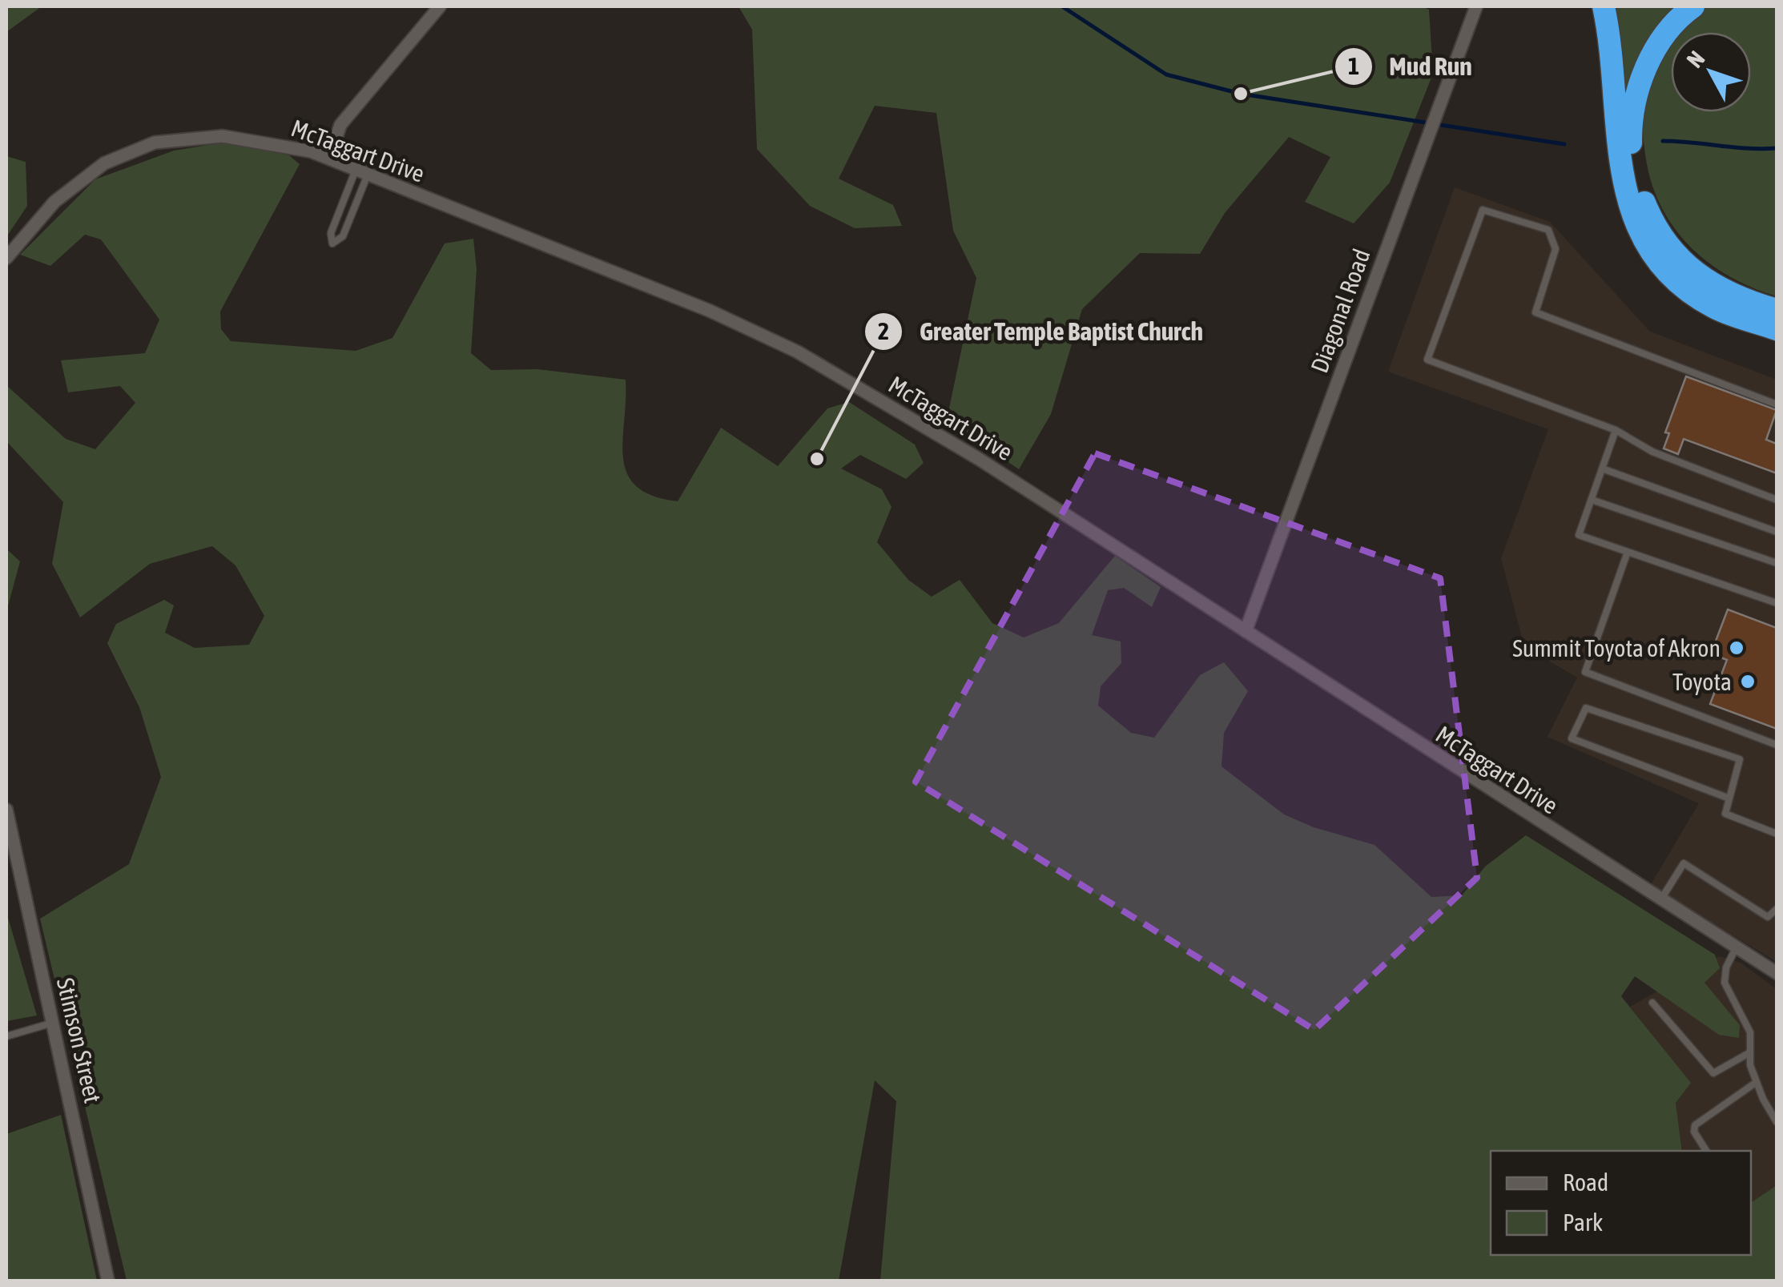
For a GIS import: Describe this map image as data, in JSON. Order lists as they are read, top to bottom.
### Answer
{
  "streets": {
    "street": ["McTaggart Drive", "Diagonal Road", "Stimson Street"]
  },
  "crossings": [
    ["McTaggart Drive", "Diagonal Road"]
  ],
  "places": [
    "Mud Run",
    "Greater Temple Baptist Church",
    "Summit Toyota of Akron",
    "Toyota"
  ],
  "legend": ["Road", "Park"],
  "north": "top left"
}
